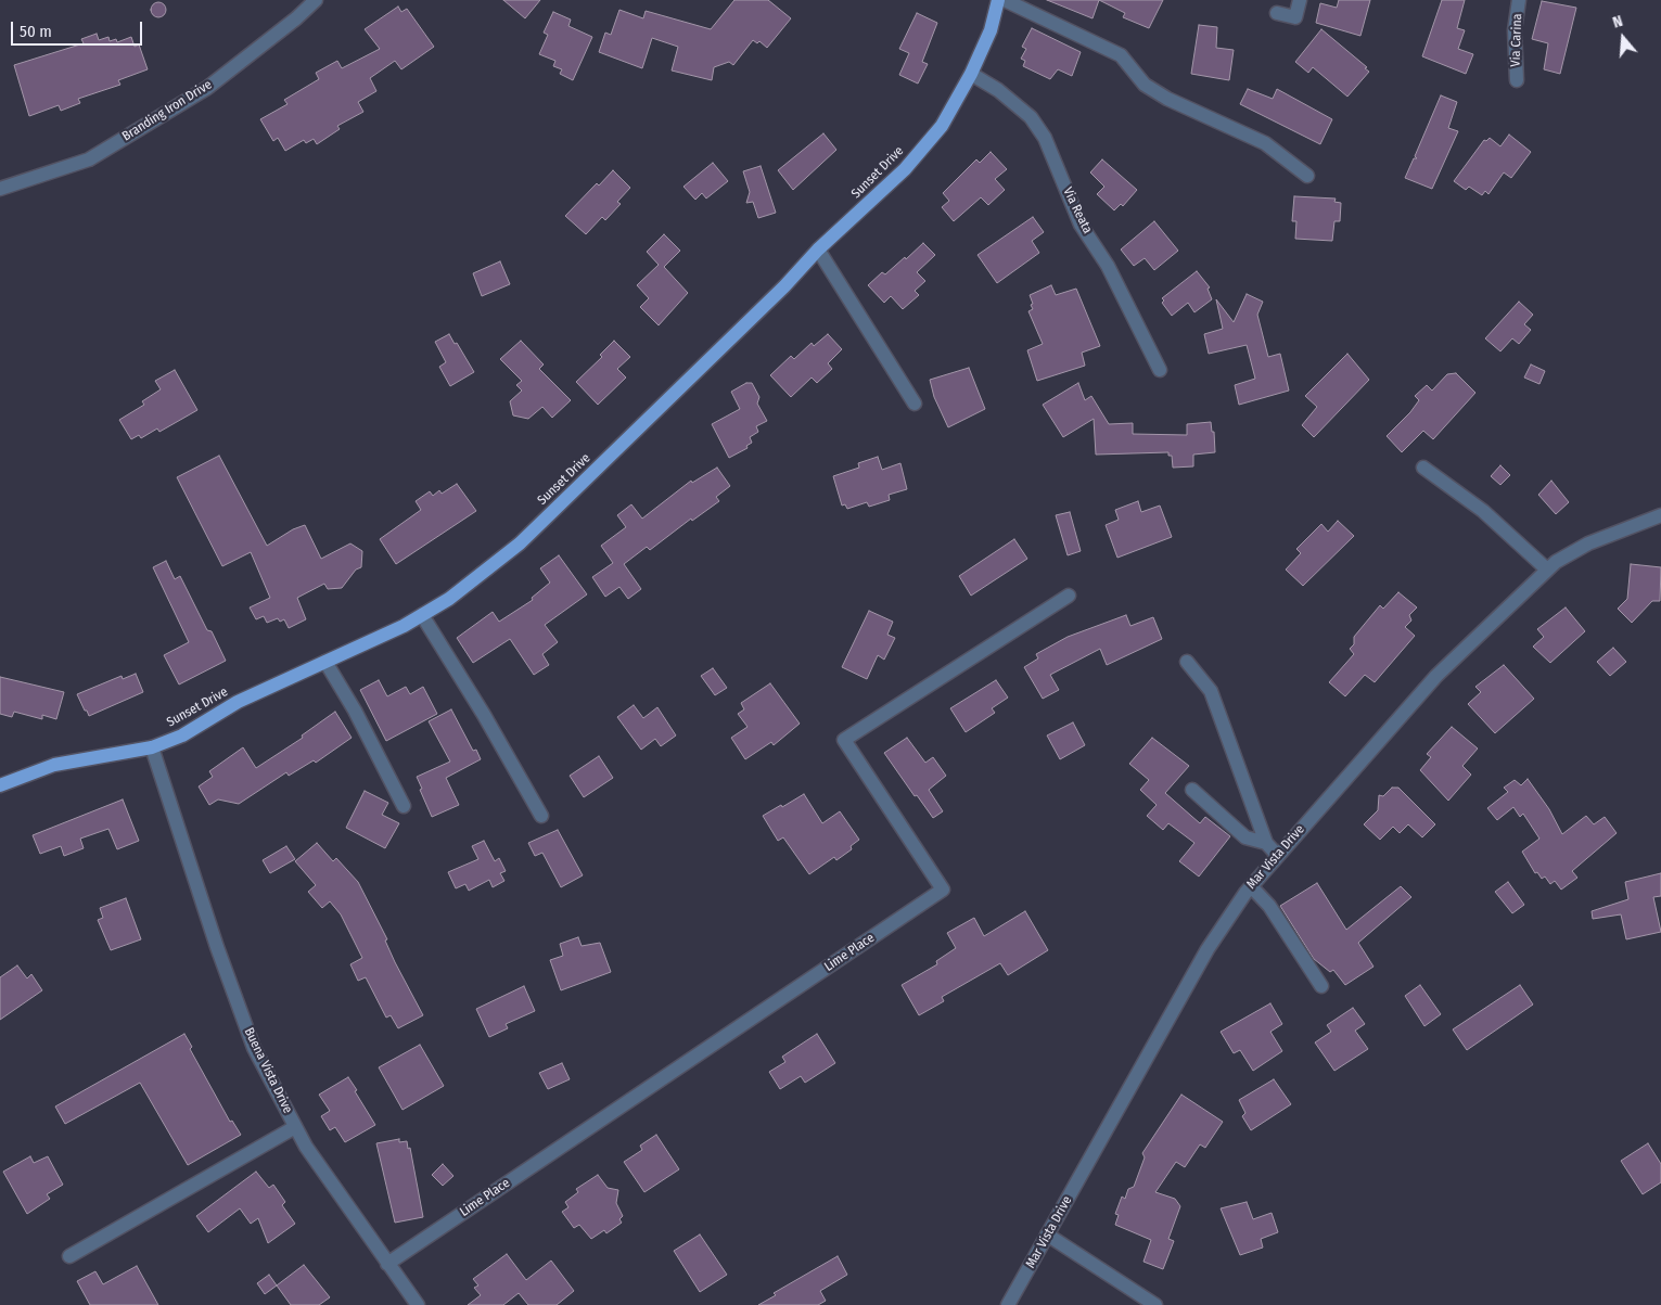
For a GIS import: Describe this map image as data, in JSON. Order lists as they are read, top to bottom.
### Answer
{
  "streets": {
    "main road": ["Sunset Drive"],
    "street": [
      "Via Carina",
      "Branding Iron Drive",
      "Via Reata",
      "Mar Vista Drive",
      "Lime Place",
      "Buena Vista Drive"
    ]
  },
  "crossings": [
    ["Sunset Drive", "Via Reata"],
    ["Sunset Drive", "Buena Vista Drive"],
    ["Lime Place", "Buena Vista Drive"]
  ],
  "scale_bar": "50 m",
  "north": "top"
}
